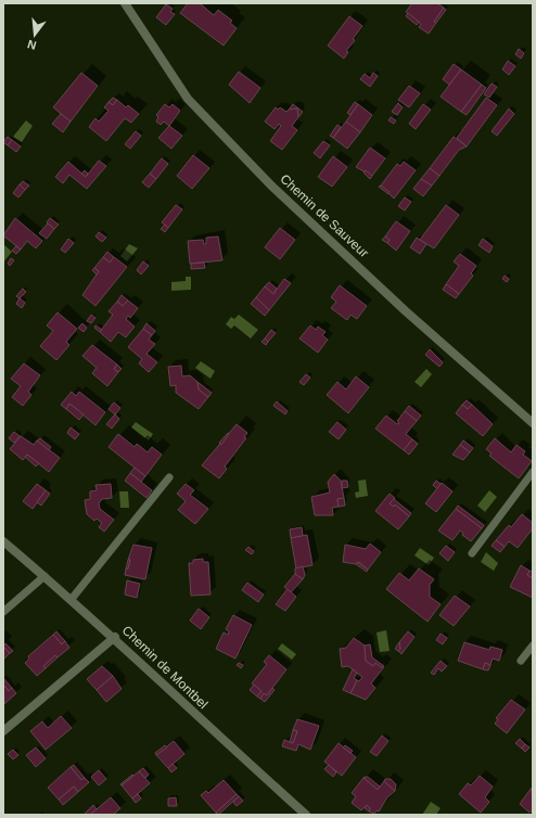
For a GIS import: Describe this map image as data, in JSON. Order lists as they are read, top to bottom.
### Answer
{
  "streets": {
    "street": ["Chemin de Sauveur", "Chemin de Montbel"]
  },
  "north": "bottom"
}
